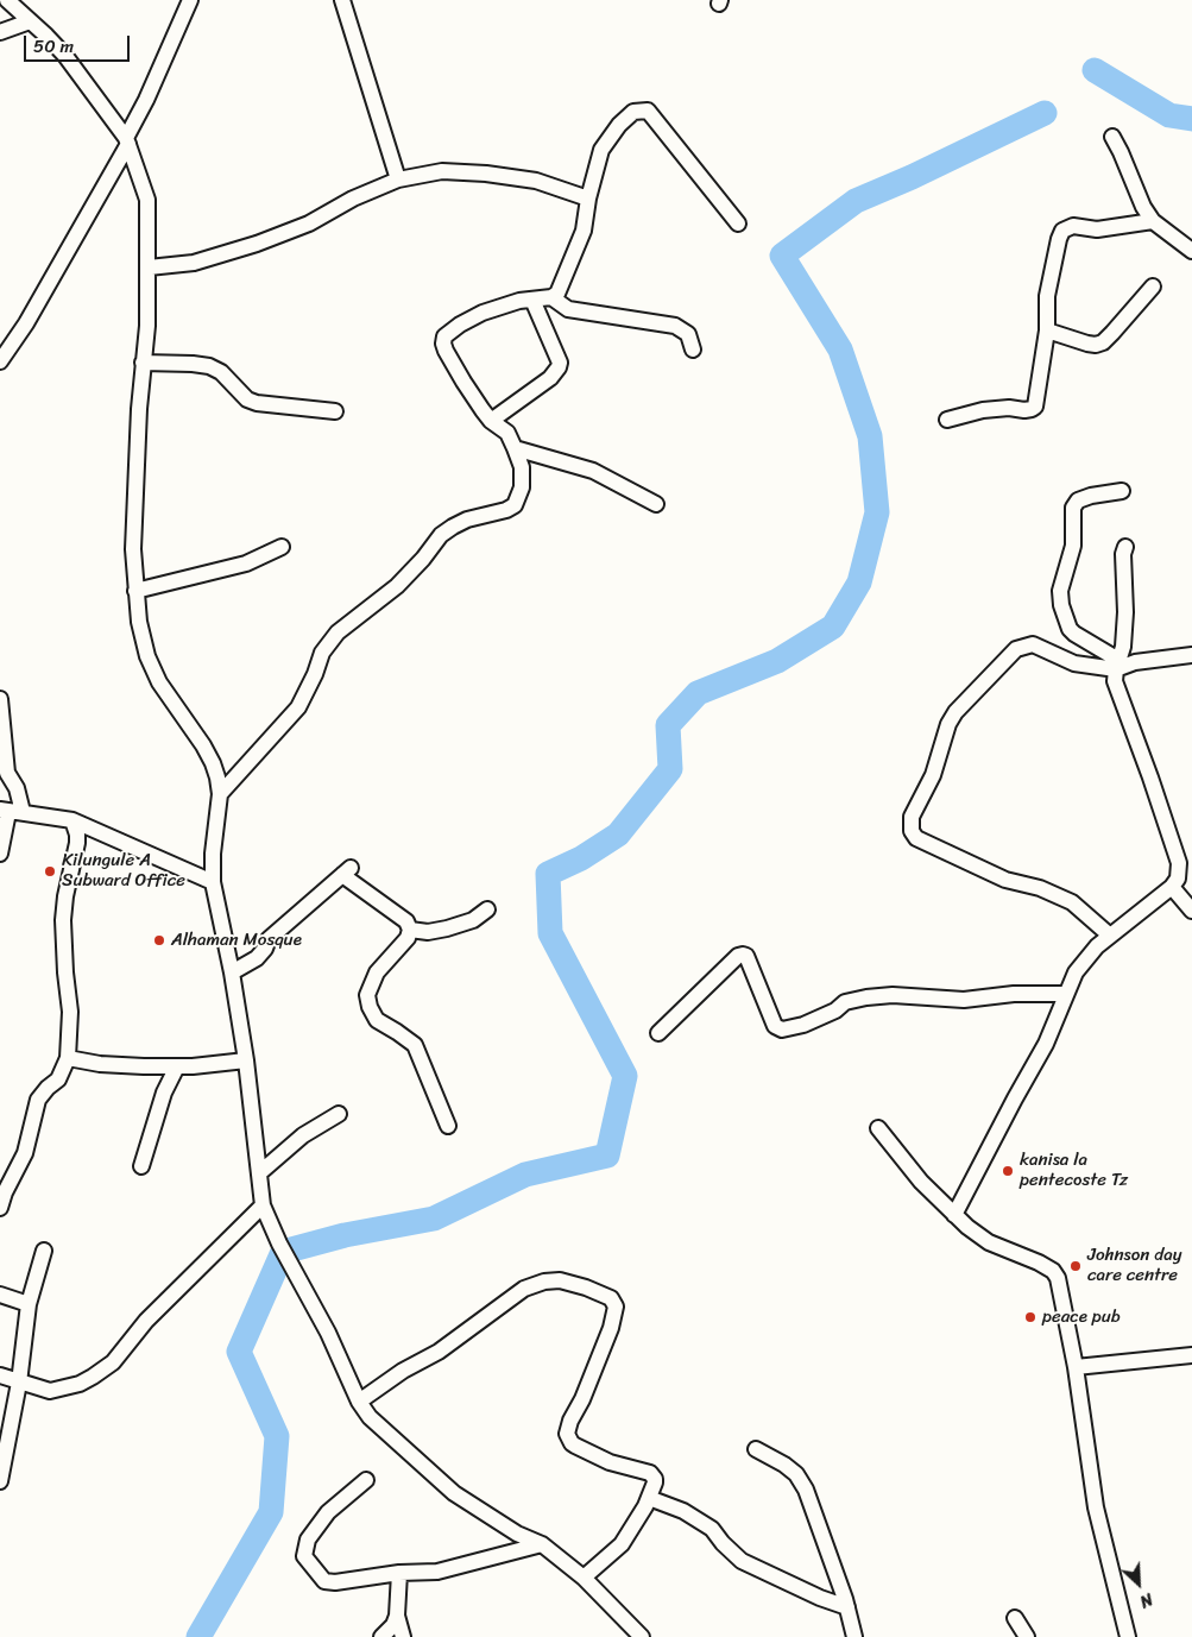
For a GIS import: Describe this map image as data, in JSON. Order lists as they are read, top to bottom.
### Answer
{
  "places": [
    "Kilungule A Subward Office",
    "Alhaman Mosque",
    "kanisa la pentecoste Tz",
    "Johnson day care centre",
    "peace pub"
  ],
  "scale_bar": "50 m",
  "north": "bottom right"
}
